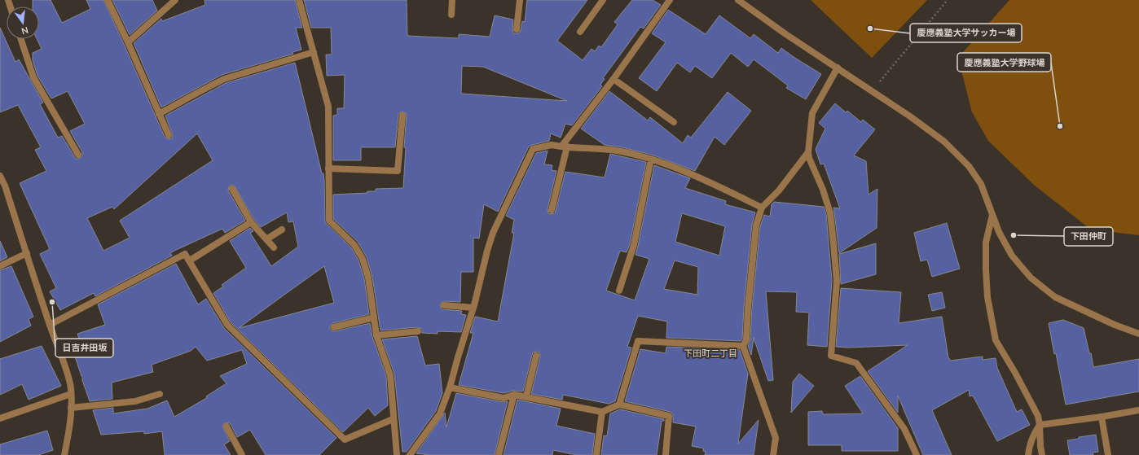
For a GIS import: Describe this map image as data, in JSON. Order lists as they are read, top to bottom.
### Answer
{
  "districts": ["下田町二丁目"],
  "places": [
    "慶應義塾大学サッカー場",
    "慶應義塾大学野球場",
    "下田仲町",
    "日吉井田坂"
  ],
  "north": "bottom"
}
